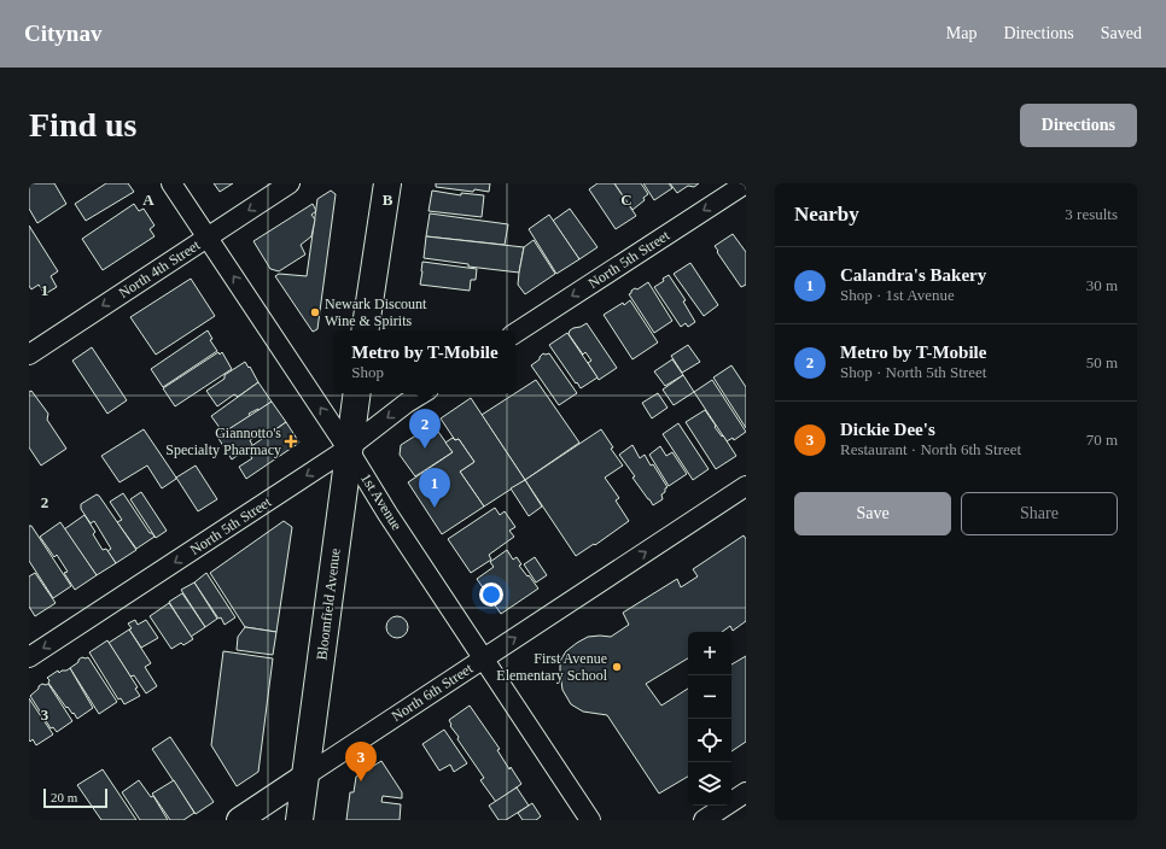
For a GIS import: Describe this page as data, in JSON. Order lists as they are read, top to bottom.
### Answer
{
  "streets": {
    "main road": ["Bloomfield Avenue"],
    "street": [
      "North 5th Street",
      "North 4th Street",
      "1st Avenue",
      "North 6th Street"
    ]
  },
  "crossings": [
    ["North 5th Street", "1st Avenue"],
    ["North 5th Street", "Bloomfield Avenue"],
    ["North 4th Street", "1st Avenue"],
    ["1st Avenue", "Bloomfield Avenue"],
    ["1st Avenue", "North 6th Street"],
    ["Bloomfield Avenue", "North 6th Street"]
  ],
  "one_way": ["North 5th Street", "North 4th Street", "North 6th Street"],
  "places": {
    "other": ["Newark Discount Wine & Spirits", "First Avenue Elementary School"],
    "health": ["Giannotto's Specialty Pharmacy"]
  },
  "scale_bar": "20 m",
  "page": {
    "header": "Citynav",
    "nav": ["Map", "Directions", "Saved"],
    "buttons": [
      "Directions",
      ["Save", "Share"]
    ],
    "title": "Find us",
    "heading": ["Nearby", "3 results"],
    "list": [
      {
        "mark": "1",
        "name": "Calandra's Bakery",
        "note": "Shop · 1st Avenue",
        "value": "30 m"
      },
      {
        "mark": "2",
        "name": "Metro by T-Mobile",
        "note": "Shop · North 5th Street",
        "value": "50 m"
      },
      {
        "mark": "3",
        "name": "Dickie Dee's",
        "note": "Restaurant · North 6th Street",
        "value": "70 m"
      }
    ],
    "popup": ["Metro by T-Mobile", "Shop"],
    "pins": ["2", "1", "3"],
    "map_buttons": ["+", "−"],
    "scale": "20 m"
  },
  "grid": {
    "columns": ["A", "B", "C"],
    "rows": ["1", "2", "3"]
  }
}
